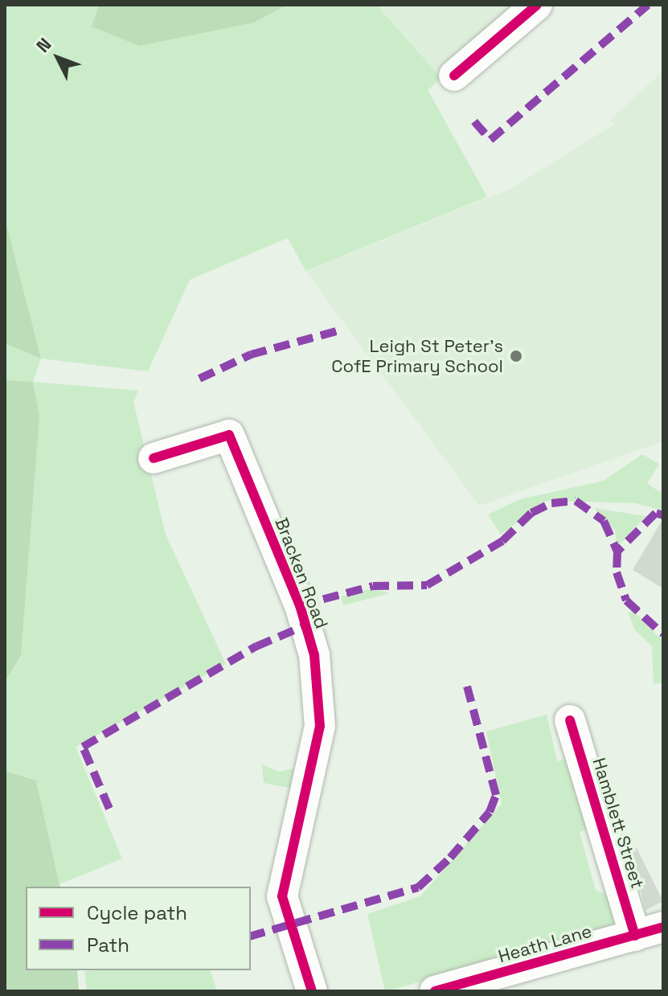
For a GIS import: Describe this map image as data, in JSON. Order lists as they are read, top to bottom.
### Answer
{
  "streets": {
    "street": ["Bracken Road", "Hamblett Street", "Heath Lane"]
  },
  "crossings": [
    ["Hamblett Street", "Heath Lane"]
  ],
  "places": ["Leigh St Peter's CofE Primary School"],
  "legend": ["Cycle path", "Path"],
  "north": "top left"
}
